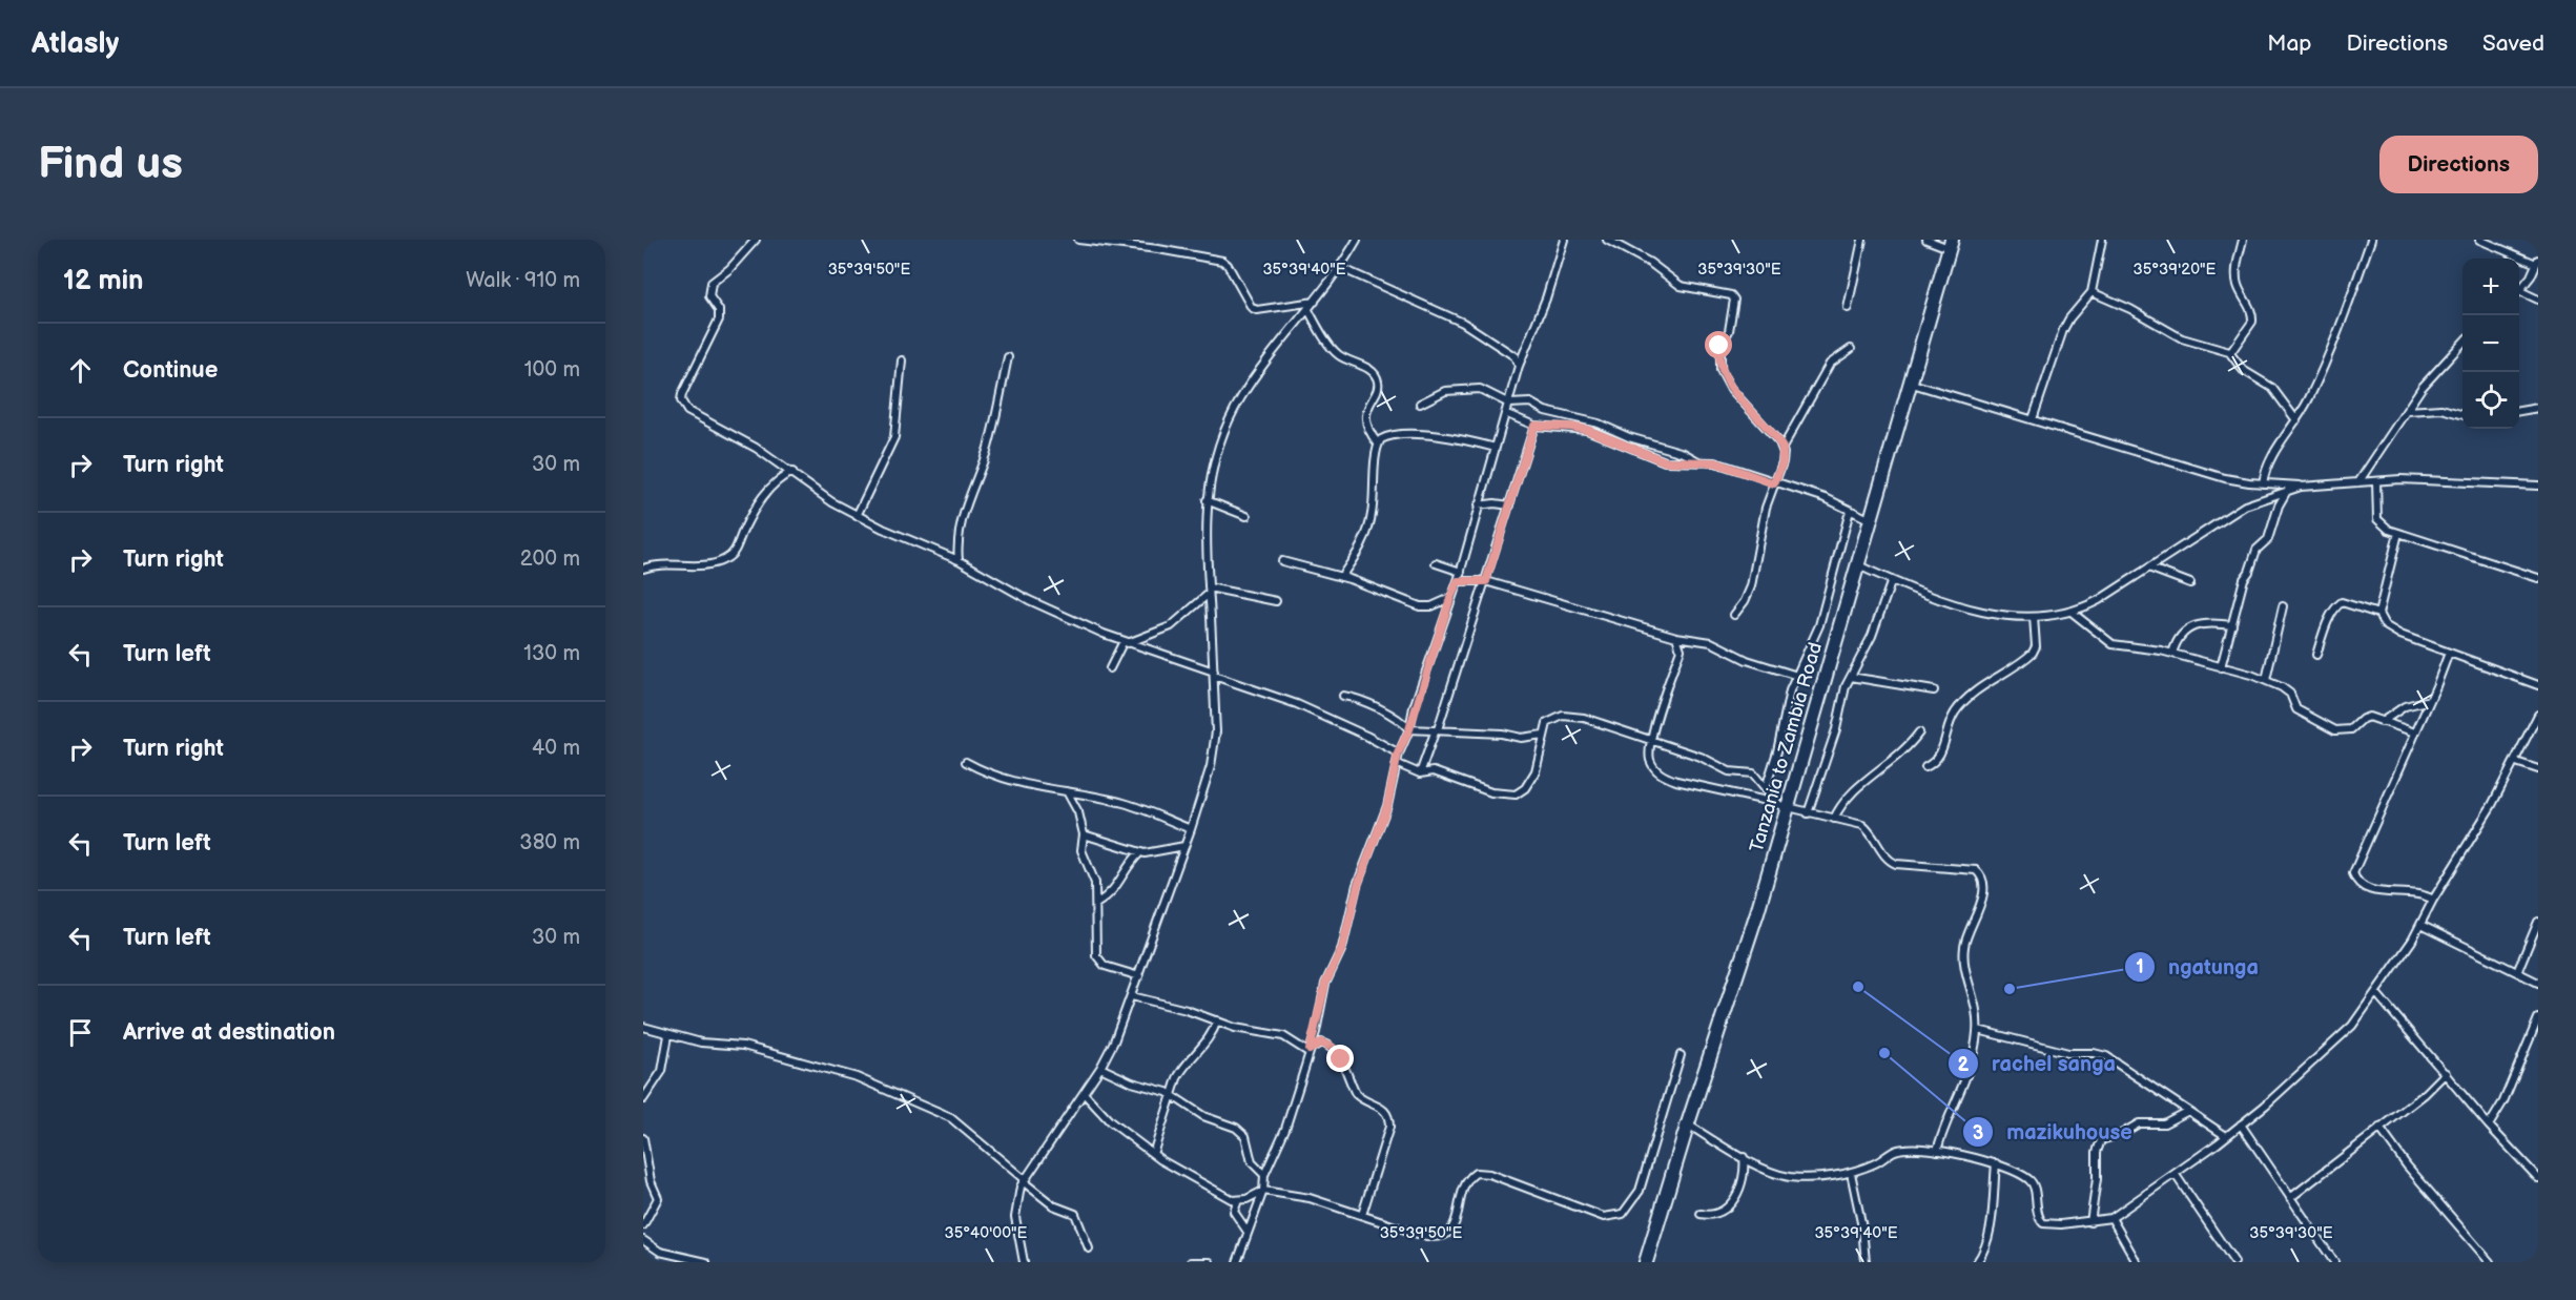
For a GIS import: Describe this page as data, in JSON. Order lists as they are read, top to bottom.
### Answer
{
  "streets": {
    "highway": ["Tanzania to Zambia Road"]
  },
  "places": ["rachel sanga", "ngatunga", "mazikuhouse"],
  "page": {
    "header": "Atlasly",
    "nav": ["Map", "Directions", "Saved"],
    "buttons": "Directions",
    "title": "Find us",
    "heading": ["12 min", "Walk · 910 m"],
    "map_buttons": ["+", "−"],
    "list": [
      ["Continue", "100 m"],
      ["Turn right", "30 m"],
      ["Turn right", "200 m"],
      ["Turn left", "130 m"],
      ["Turn right", "40 m"],
      ["Turn left", "380 m"],
      ["Turn left", "30 m"],
      "Arrive at destination"
    ]
  },
  "coordinates": [
    "35°39'50\"E",
    "35°39'40\"E",
    "35°39'30\"E",
    "35°39'20\"E",
    "35°40'00\"E"
  ]
}
